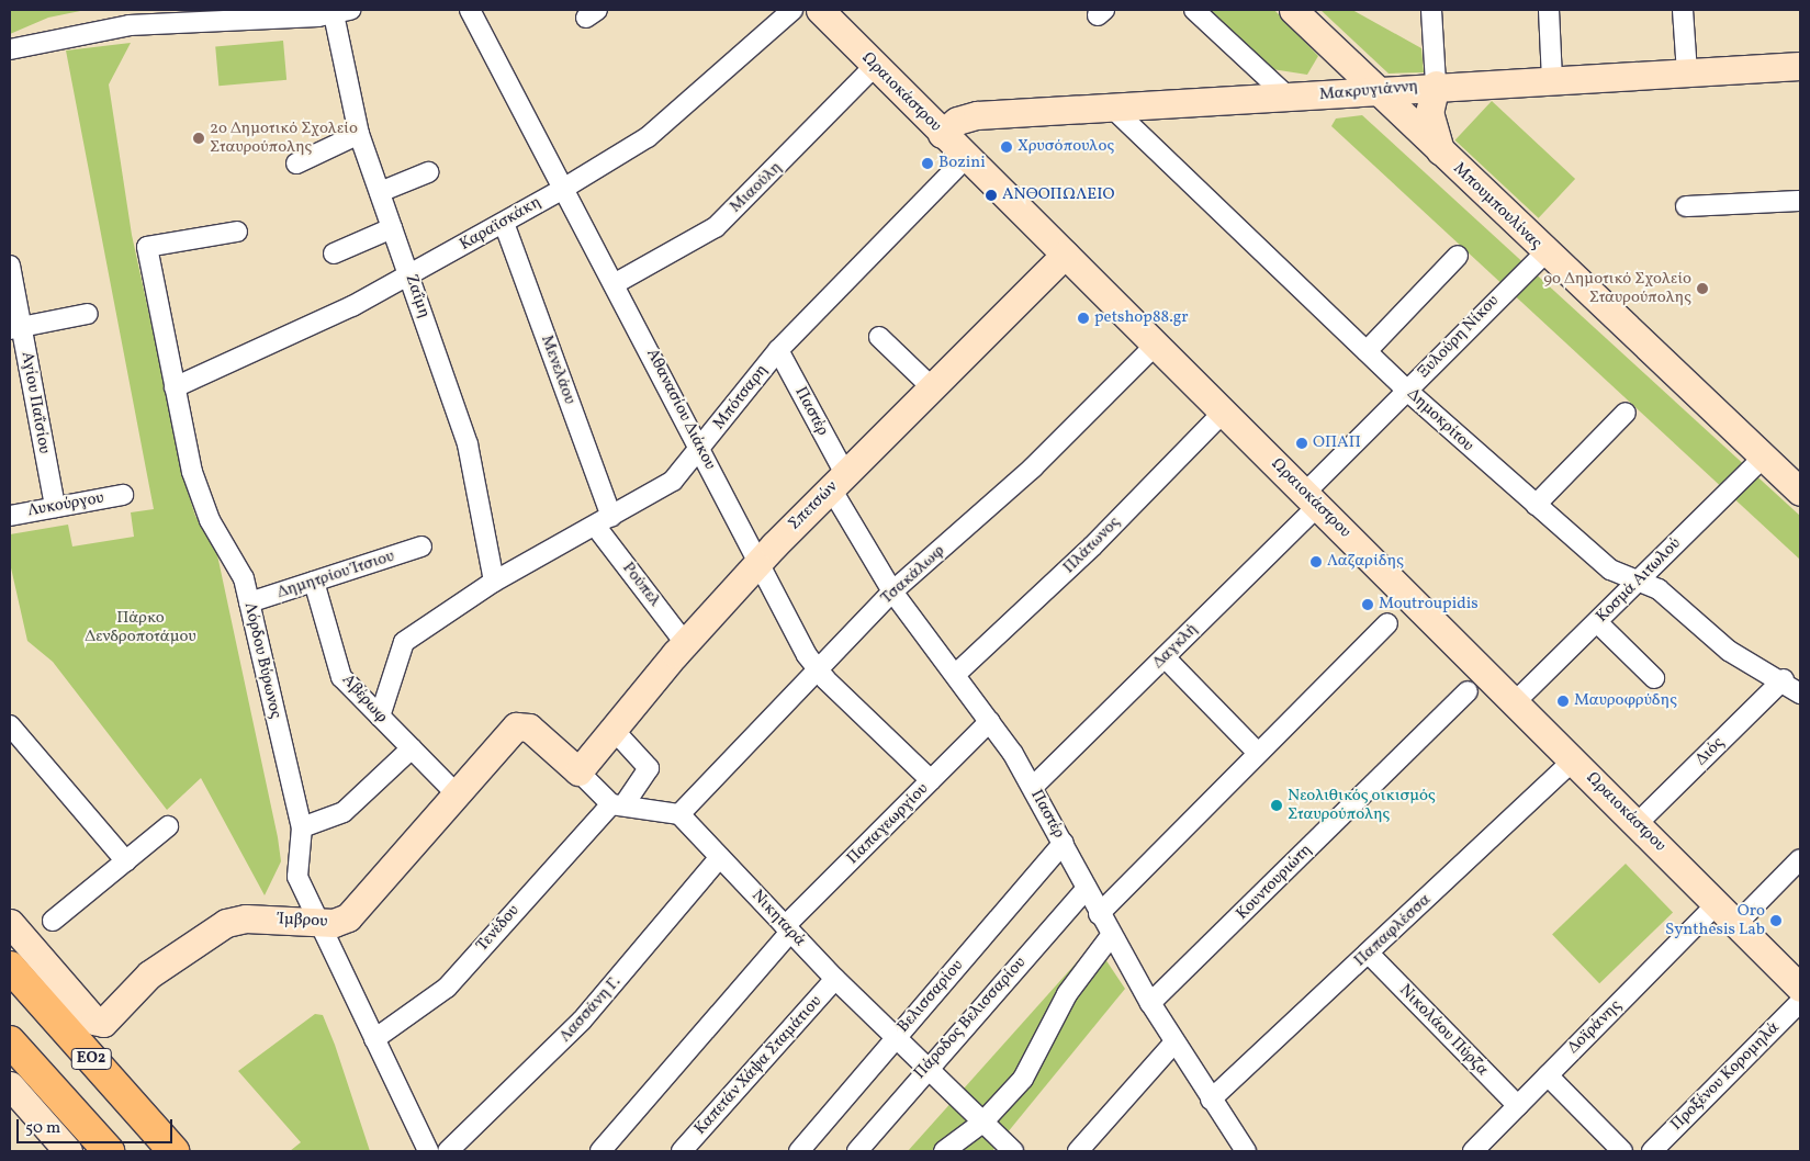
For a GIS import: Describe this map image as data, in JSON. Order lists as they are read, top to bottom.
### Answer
{
  "streets": {
    "highway": ["ΕΟ2"],
    "street": [
      "Μακρυγιάννη",
      "Ωραιοκάστρου",
      "Μιαούλη",
      "Μπουμπουλίνας",
      "Καραϊσκάκη",
      "Ζαΐμη",
      "Ξυλούρη Νίκου",
      "Μενελάου",
      "Μπότσαρη",
      "Αγίου Παΐσίου",
      "Αθανασίου Διάκου",
      "Παστέρ",
      "Δημοκρίτου",
      "Λυκούργου",
      "Σπετσών",
      "Πλάτωνος",
      "Δημητρίου Ίτσιου",
      "Τσακάλωφ",
      "Κοσμά Αιτωλού",
      "Ρούπελ",
      "Δαγκλή",
      "Λόρδου Βύρωνος",
      "Αβέρωφ",
      "Διός",
      "Παπαγεωργίου",
      "Κουντουριώτη",
      "Νικηταρά",
      "Ίμβρου",
      "Τενέδου",
      "Παπαφλέσσα",
      "Βελισσαρίου",
      "Λασσάνη Γ.",
      "Πάροδος Βελισσαρίου",
      "Δοϊράνης",
      "Νικολάου Πύρζα",
      "Καπετάν Χάψα Σταμάτιου",
      "Προξένου Κορομηλά"
    ]
  },
  "crossings": [
    ["Μακρυγιάννη", "Ωραιοκάστρου"],
    ["Μακρυγιάννη", "Μπουμπουλίνας"],
    ["Μακρυγιάννη", "Δημοκρίτου"],
    ["Ωραιοκάστρου", "Μιαούλη"],
    ["Ωραιοκάστρου", "Ξυλούρη Νίκου"],
    ["Ωραιοκάστρου", "Μπότσαρη"],
    ["Ωραιοκάστρου", "Σπετσών"],
    ["Ωραιοκάστρου", "Πλάτωνος"],
    ["Ωραιοκάστρου", "Τσακάλωφ"],
    ["Ωραιοκάστρου", "Κοσμά Αιτωλού"],
    ["Ωραιοκάστρου", "Δαγκλή"],
    ["Ωραιοκάστρου", "Διός"],
    ["Ωραιοκάστρου", "Παπαφλέσσα"],
    ["Ωραιοκάστρου", "Δοϊράνης"],
    ["Μιαούλη", "Αθανασίου Διάκου"],
    ["Μπουμπουλίνας", "Ξυλούρη Νίκου"],
    ["Μπουμπουλίνας", "Κοσμά Αιτωλού"],
    ["Καραϊσκάκη", "Ζαΐμη"],
    ["Καραϊσκάκη", "Μενελάου"],
    ["Καραϊσκάκη", "Αθανασίου Διάκου"],
    ["Καραϊσκάκη", "Λόρδου Βύρωνος"],
    ["Ζαΐμη", "Μπότσαρη"],
    ["Ξυλούρη Νίκου", "Δημοκρίτου"],
    ["Ξυλούρη Νίκου", "Δαγκλή"],
    ["Μενελάου", "Μπότσαρη"],
    ["Μενελάου", "Ρούπελ"],
    ["Μπότσαρη", "Αθανασίου Διάκου"],
    ["Μπότσαρη", "Παστέρ"],
    ["Μπότσαρη", "Ρούπελ"],
    ["Μπότσαρη", "Αβέρωφ"],
    ["Αγίου Παΐσίου", "Λυκούργου"],
    ["Αθανασίου Διάκου", "Σπετσών"],
    ["Αθανασίου Διάκου", "Τσακάλωφ"],
    ["Αθανασίου Διάκου", "Παπαγεωργίου"],
    ["Παστέρ", "Σπετσών"],
    ["Παστέρ", "Πλάτωνος"],
    ["Παστέρ", "Τσακάλωφ"],
    ["Παστέρ", "Δαγκλή"],
    ["Παστέρ", "Παπαγεωργίου"],
    ["Παστέρ", "Κουντουριώτη"],
    ["Παστέρ", "Παπαφλέσσα"],
    ["Παστέρ", "Βελισσαρίου"],
    ["Παστέρ", "Πάροδος Βελισσαρίου"],
    ["Δημοκρίτου", "Κοσμά Αιτωλού"],
    ["Δημοκρίτου", "Διός"],
    ["Σπετσών", "Ρούπελ"],
    ["Σπετσών", "Ίμβρου"],
    ["Σπετσών", "Τενέδου"],
    ["Δημητρίου Ίτσιου", "Λόρδου Βύρωνος"],
    ["Δημητρίου Ίτσιου", "Αβέρωφ"],
    ["Τσακάλωφ", "Νικηταρά"],
    ["Λόρδου Βύρωνος", "Ίμβρου"],
    ["Λόρδου Βύρωνος", "Τενέδου"],
    ["Αβέρωφ", "Ίμβρου"],
    ["Παπαγεωργίου", "Νικηταρά"],
    ["Νικηταρά", "Βελισσαρίου"],
    ["Νικηταρά", "Λασσάνη Γ."],
    ["Νικηταρά", "Πάροδος Βελισσαρίου"],
    ["Νικηταρά", "Καπετάν Χάψα Σταμάτιου"],
    ["Παπαφλέσσα", "Νικολάου Πύρζα"],
    ["Δοϊράνης", "Νικολάου Πύρζα"]
  ],
  "parks": ["Πάρκο Δενδροποτάμου"],
  "places": [
    "2ο Δημοτικό Σχολείο Σταυρούπολης",
    "Χρυσόπουλος",
    "Bozini",
    "ΑΝΘΟΠΩΛΕΙΟ",
    "9ο Δημοτικό Σχολείο Σταυρούπολης",
    "petshop88.gr",
    "ΟΠΑΠ",
    "Λαζαρίδης",
    "Moutroupidis",
    "Μαυροφρύδης",
    "Νεολιθικός οικισμός Σταυρούπολης",
    "Oro Synthesis Lab"
  ],
  "scale_bar": "50 m"
}
